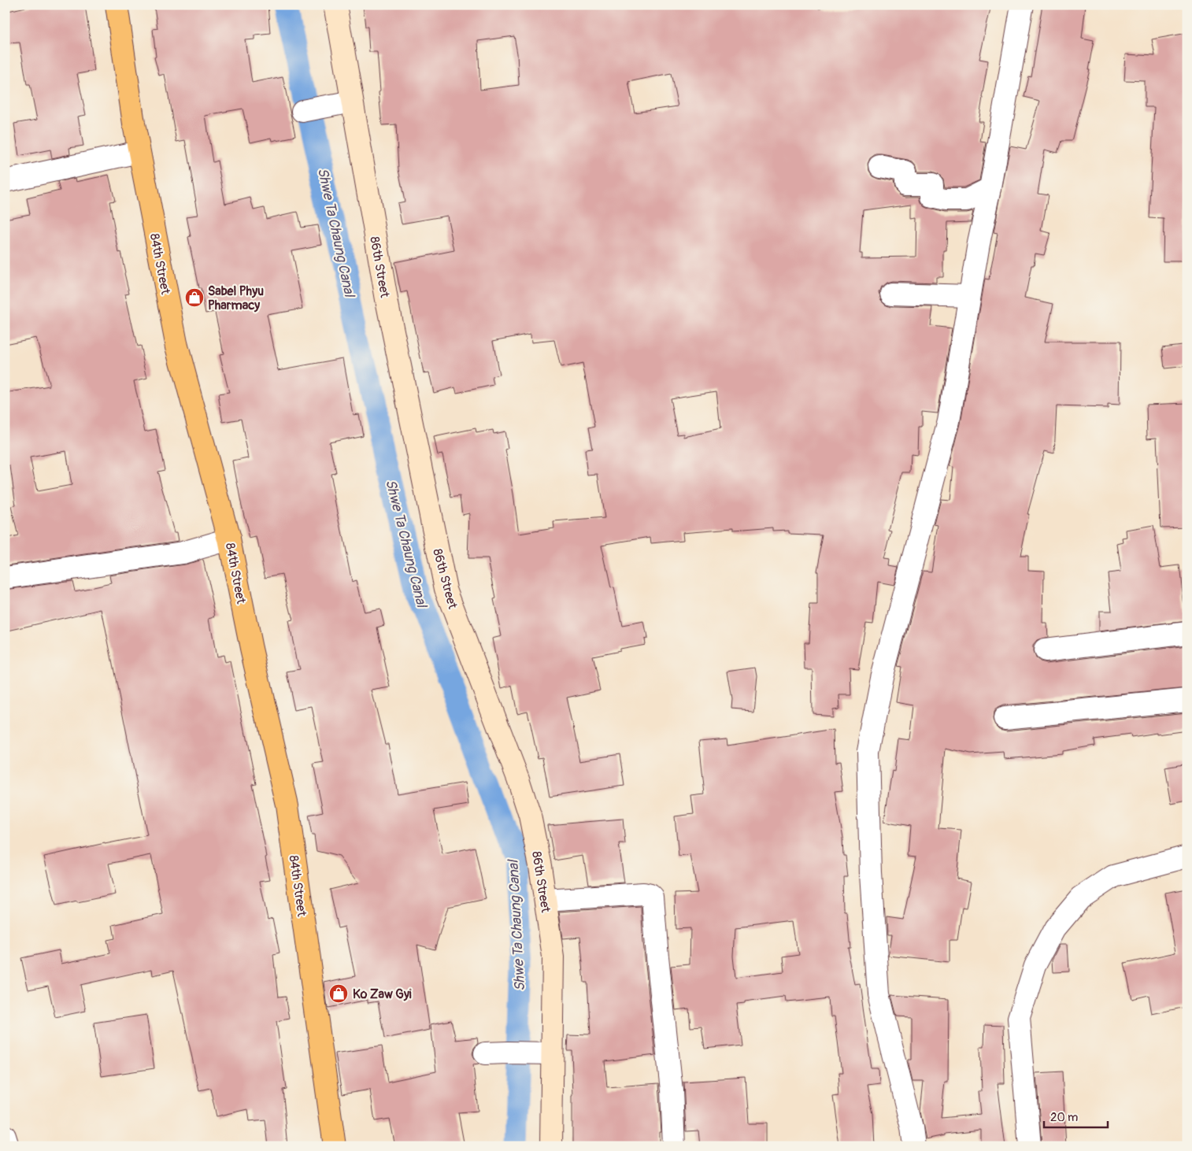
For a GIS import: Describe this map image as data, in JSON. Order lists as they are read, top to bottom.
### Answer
{
  "streets": {
    "main road": ["84th Street", "86th Street"]
  },
  "water": ["Shwe Ta Chaung Canal"],
  "places": {
    "shop": ["Sabel Phyu Pharmacy", "Ko Zaw Gyi"]
  },
  "scale_bar": "20 m"
}
